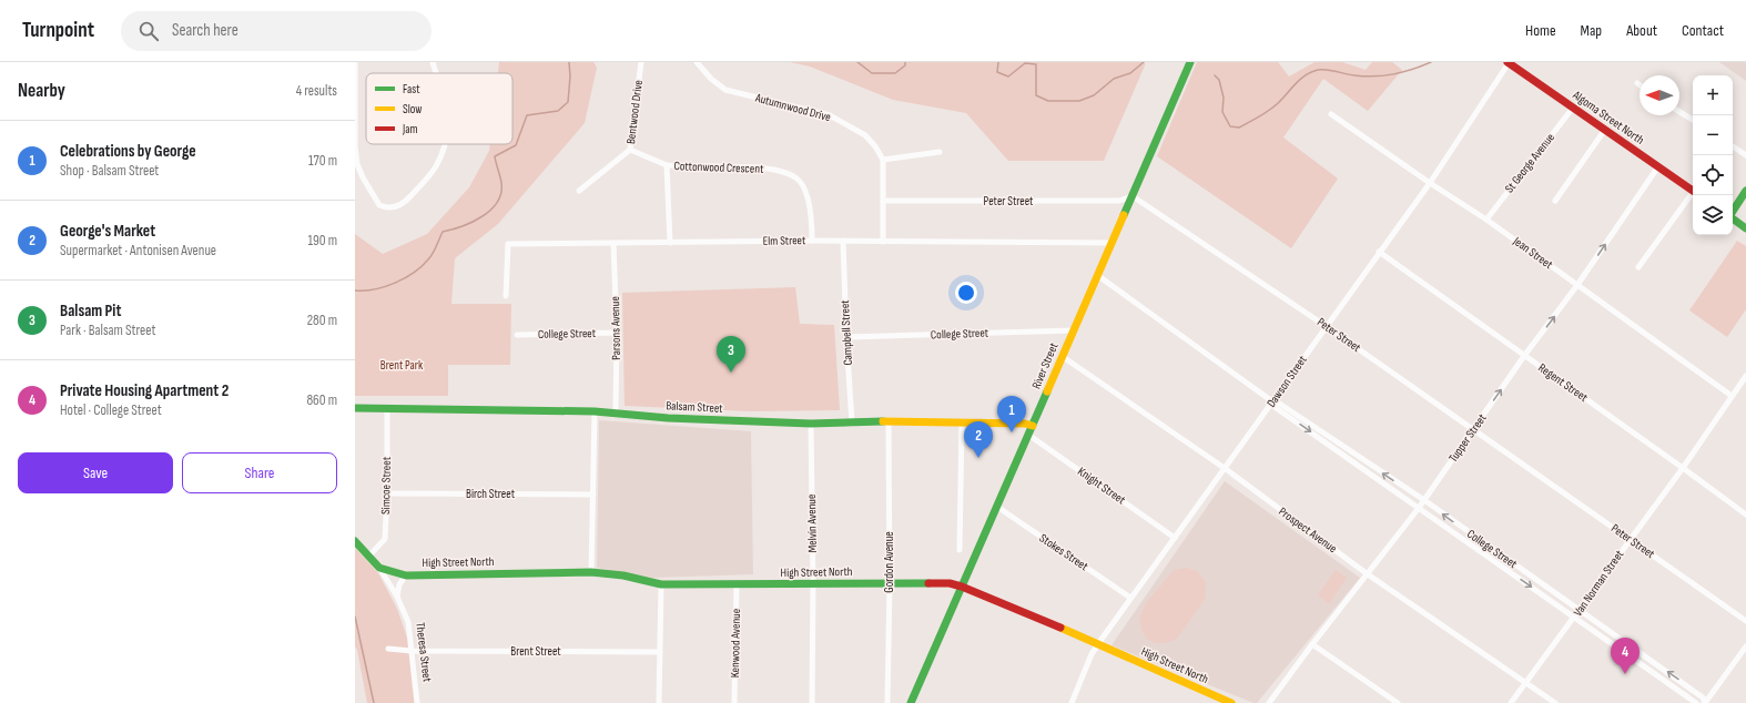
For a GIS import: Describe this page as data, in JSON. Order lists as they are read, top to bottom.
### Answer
{
  "streets": {
    "main road": [
      "Algoma Street North",
      "River Street",
      "Balsam Street",
      "High Street North",
      "Theresa Street"
    ],
    "street": [
      "Autumnwood Drive",
      "Bentwood Drive",
      "St George Avenue",
      "Cottonwood Crescent",
      "Peter Street",
      "Elm Street",
      "Jean Street",
      "Parsons Avenue",
      "Campbell Street",
      "College Street",
      "Dawson Street",
      "Regent Street",
      "Tupper Street",
      "Simcoe Street",
      "Knight Street",
      "Birch Street",
      "Melvin Avenue",
      "Prospect Avenue",
      "Stokes Street",
      "Gordon Avenue",
      "Van Norman Street",
      "Kenwood Avenue",
      "Brent Street"
    ]
  },
  "crossings": [
    ["Bentwood Drive", "Cottonwood Crescent"],
    ["Algoma Street North", "St George Avenue"],
    ["Algoma Street North", "Dawson Street"],
    ["Algoma Street North", "Tupper Street"],
    ["St George Avenue", "Jean Street"],
    ["Cottonwood Crescent", "Elm Street"],
    ["Peter Street", "River Street"],
    ["Peter Street", "Dawson Street"],
    ["Peter Street", "Tupper Street"],
    ["Peter Street", "Van Norman Street"],
    ["Elm Street", "Parsons Avenue"],
    ["Elm Street", "Campbell Street"],
    ["Elm Street", "River Street"],
    ["Jean Street", "Dawson Street"],
    ["Jean Street", "Tupper Street"],
    ["Jean Street", "Van Norman Street"],
    ["Parsons Avenue", "College Street"],
    ["Parsons Avenue", "Balsam Street"],
    ["Campbell Street", "College Street"],
    ["Campbell Street", "Balsam Street"],
    ["College Street", "River Street"],
    ["College Street", "Dawson Street"],
    ["College Street", "Tupper Street"],
    ["College Street", "Van Norman Street"],
    ["River Street", "Balsam Street"],
    ["River Street", "Knight Street"],
    ["River Street", "Prospect Avenue"],
    ["River Street", "Stokes Street"],
    ["River Street", "High Street North"],
    ["Dawson Street", "Regent Street"],
    ["Dawson Street", "Knight Street"],
    ["Dawson Street", "Prospect Avenue"],
    ["Dawson Street", "Stokes Street"],
    ["Dawson Street", "High Street North"],
    ["Regent Street", "Tupper Street"],
    ["Regent Street", "Van Norman Street"],
    ["Balsam Street", "Simcoe Street"],
    ["Balsam Street", "Melvin Avenue"],
    ["Balsam Street", "Gordon Avenue"],
    ["Tupper Street", "Prospect Avenue"],
    ["Simcoe Street", "Birch Street"],
    ["Simcoe Street", "Theresa Street"],
    ["Melvin Avenue", "High Street North"],
    ["Prospect Avenue", "Van Norman Street"],
    ["High Street North", "Gordon Avenue"],
    ["High Street North", "Kenwood Avenue"],
    ["High Street North", "Theresa Street"],
    ["Brent Street", "Theresa Street"]
  ],
  "one_way": ["Tupper Street"],
  "parks": ["Brent Park"],
  "legend": ["Fast", "Slow", "Jam"],
  "north": "left",
  "page": {
    "header": "Turnpoint",
    "search": "Search here",
    "nav": [
      "Home",
      "Map",
      "About",
      "Contact"
    ],
    "heading": ["Nearby", "4 results"],
    "map_buttons": ["+", "−"],
    "list": [
      {
        "mark": "1",
        "name": "Celebrations by George",
        "note": "Shop · Balsam Street",
        "value": "170 m"
      },
      {
        "mark": "2",
        "name": "George's Market",
        "note": "Supermarket · Antonisen Avenue",
        "value": "190 m"
      },
      {
        "mark": "3",
        "name": "Balsam Pit",
        "note": "Park · Balsam Street",
        "value": "280 m"
      },
      {
        "mark": "4",
        "name": "Private Housing Apartment 2",
        "note": "Hotel · College Street",
        "value": "860 m"
      }
    ],
    "pins": [
      "3",
      "1",
      "2",
      "4"
    ],
    "buttons": ["Save", "Share"]
  }
}
